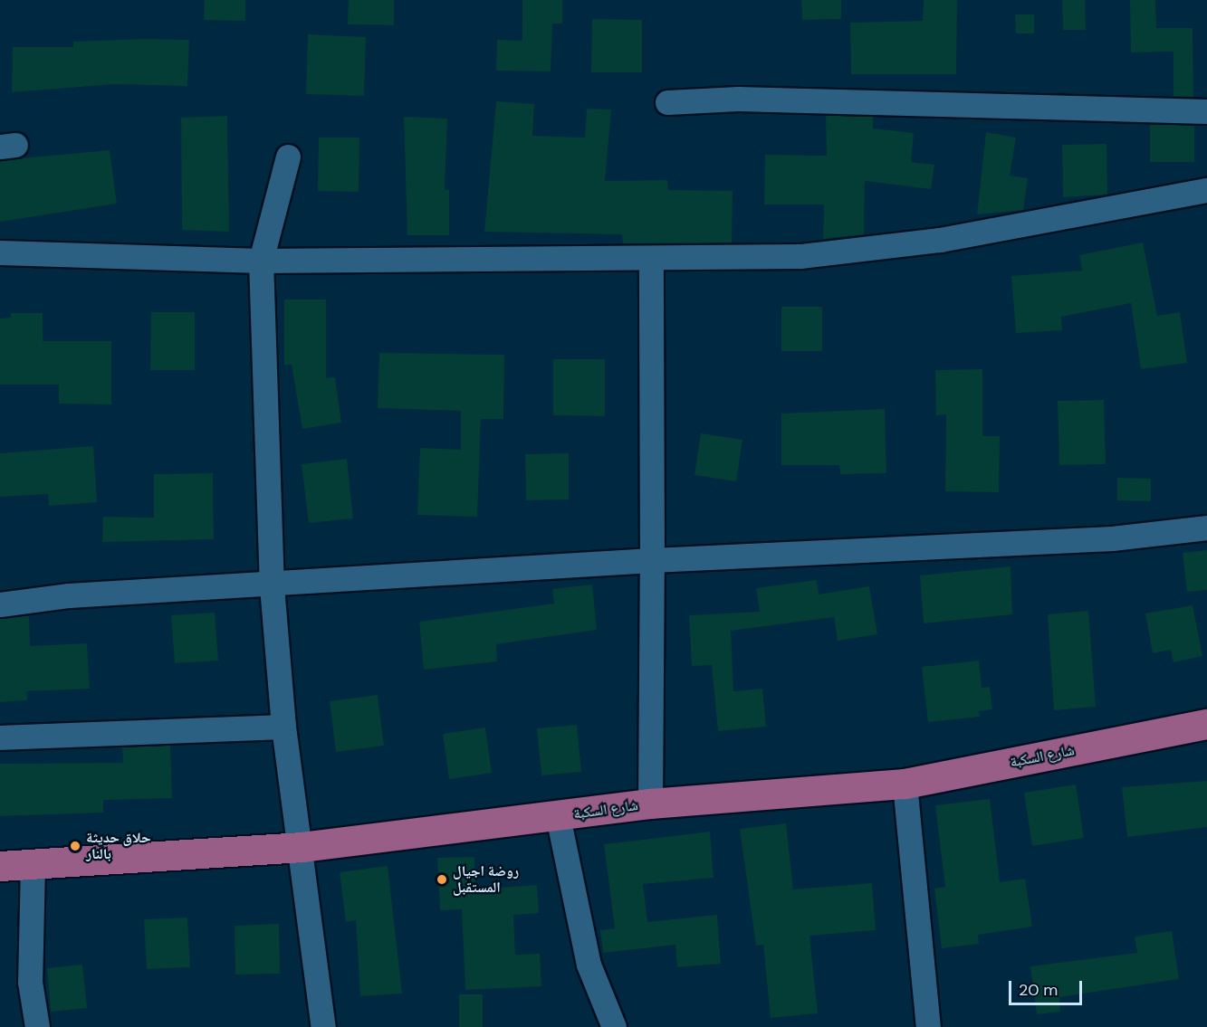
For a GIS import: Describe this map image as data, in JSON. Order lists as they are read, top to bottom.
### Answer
{
  "streets": {
    "main road": ["شارع السكبة"]
  },
  "places": ["حلاق حديثة بالنار", "روضة اجيال المستقبل"],
  "scale_bar": "20 m"
}
